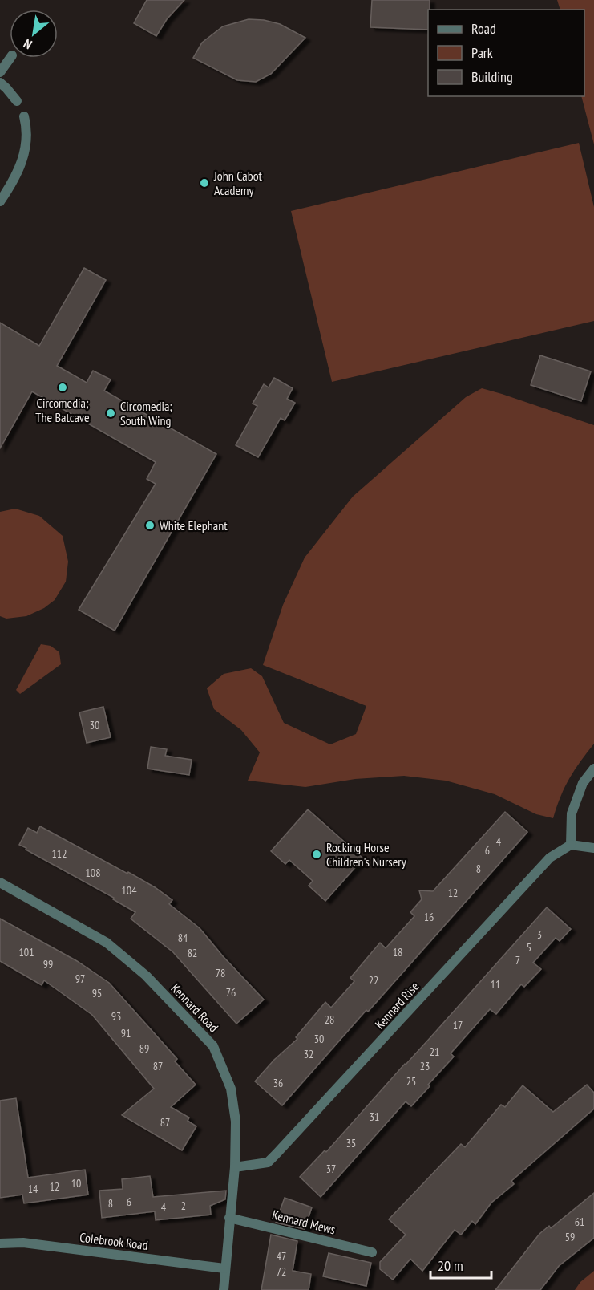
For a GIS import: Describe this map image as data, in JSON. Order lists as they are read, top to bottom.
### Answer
{
  "streets": {
    "street": [
      "Kennard Rise",
      "Kennard Road",
      "Kennard Mews",
      "Colebrook Road"
    ]
  },
  "crossings": [
    ["Kennard Rise", "Kennard Road"],
    ["Kennard Road", "Kennard Mews"],
    ["Kennard Road", "Colebrook Road"]
  ],
  "places": [
    "John Cabot Academy",
    "Circomedia; The Batcave",
    "Circomedia; South Wing",
    "White Elephant",
    "Rocking Horse Children's Nursery"
  ],
  "house_numbers": [
    "30",
    "4",
    "6",
    "112",
    "8",
    "108",
    "104",
    "12",
    "16",
    "3",
    "84",
    "5",
    "101",
    "18",
    "82",
    "7",
    "99",
    "78",
    "97",
    "22",
    "11",
    "76",
    "95",
    "93",
    "28",
    "17",
    "91",
    "30",
    "89",
    "21",
    "32",
    "87",
    "23",
    "25",
    "36",
    "31",
    "87",
    "35",
    "37",
    "10",
    "12",
    "14",
    "6",
    "8",
    "2",
    "4",
    "61",
    "59",
    "47",
    "72"
  ],
  "legend": ["Road", "Park", "Building"],
  "scale_bar": "20 m",
  "north": "bottom left"
}
